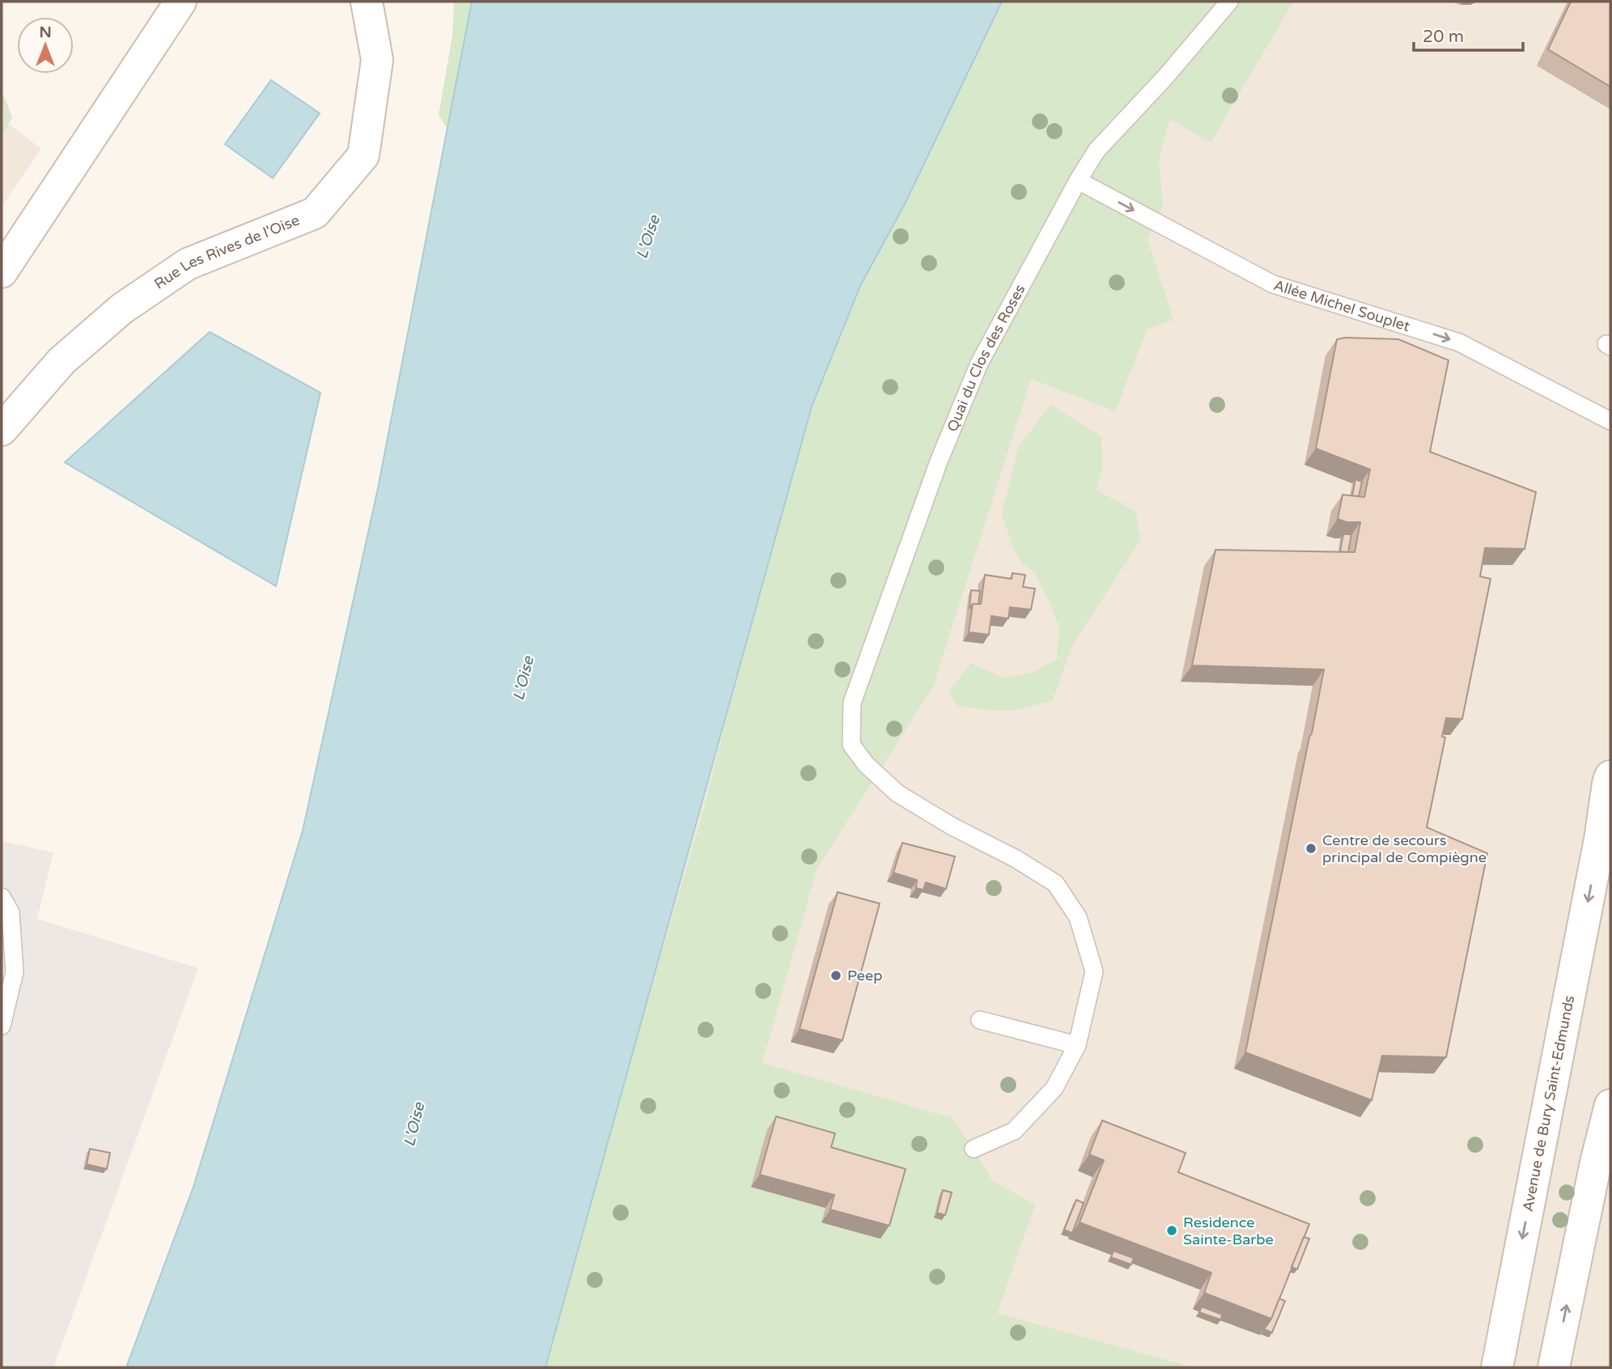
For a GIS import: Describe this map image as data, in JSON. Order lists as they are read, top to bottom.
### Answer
{
  "streets": {
    "main road": ["Rue Les Rives de l'Oise", "Avenue de Bury Saint-Edmunds"],
    "lane": ["Allée Michel Souplet", "Quai du Clos des Roses"]
  },
  "crossings": [
    ["Allée Michel Souplet", "Quai du Clos des Roses"]
  ],
  "one_way": ["Allée Michel Souplet"],
  "water": ["L'Oise"],
  "places": ["Centre de secours principal de Compiègne", "Peep", "Residence Sainte-Barbe"],
  "scale_bar": "20 m",
  "north": "top"
}
